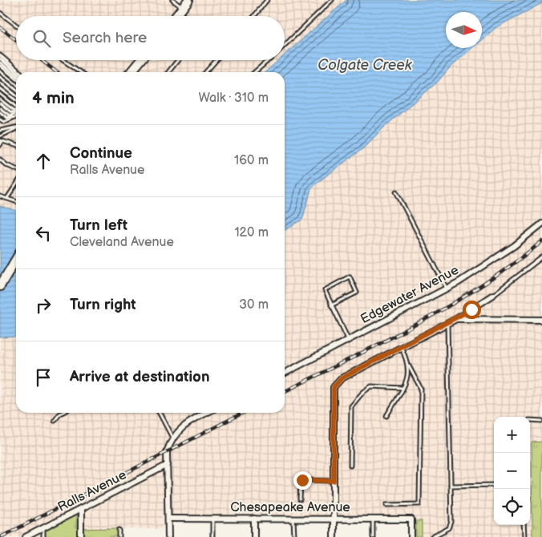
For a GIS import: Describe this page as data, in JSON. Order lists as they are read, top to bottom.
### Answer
{
  "streets": {
    "street": ["Edgewater Avenue", "Ralls Avenue", "Chesapeake Avenue"]
  },
  "water": ["Colgate Creek"],
  "north": "right",
  "page": {
    "search": "Search here",
    "heading": ["4 min", "Walk · 310 m"],
    "list": [
      ["Continue", "Ralls Avenue", "160 m"],
      ["Turn left", "Cleveland Avenue", "120 m"],
      ["Turn right", "30 m"],
      "Arrive at destination"
    ],
    "map_buttons": ["+", "−"]
  }
}
